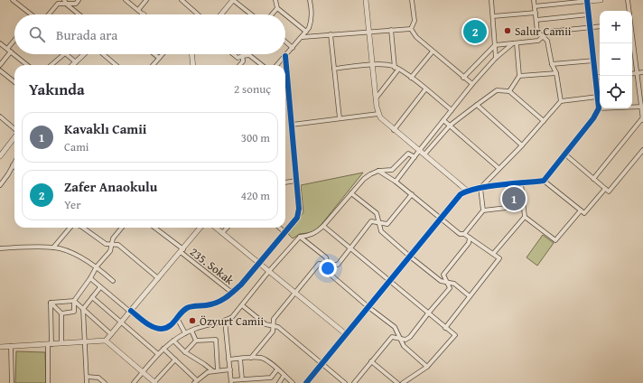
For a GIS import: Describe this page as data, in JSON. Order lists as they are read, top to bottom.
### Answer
{
  "streets": {
    "street": ["235. Sokak"]
  },
  "places": ["Salur Camii", "Özyurt Camii"],
  "page": {
    "map_buttons": ["+", "−"],
    "search": "Burada ara",
    "pins": ["2", "1"],
    "heading": ["Yakında", "2 sonuç"],
    "list": [
      {
        "mark": "1",
        "name": "Kavaklı Camii",
        "note": "Cami",
        "value": "300 m"
      },
      {
        "mark": "2",
        "name": "Zafer Anaokulu",
        "note": "Yer",
        "value": "420 m"
      }
    ]
  }
}
